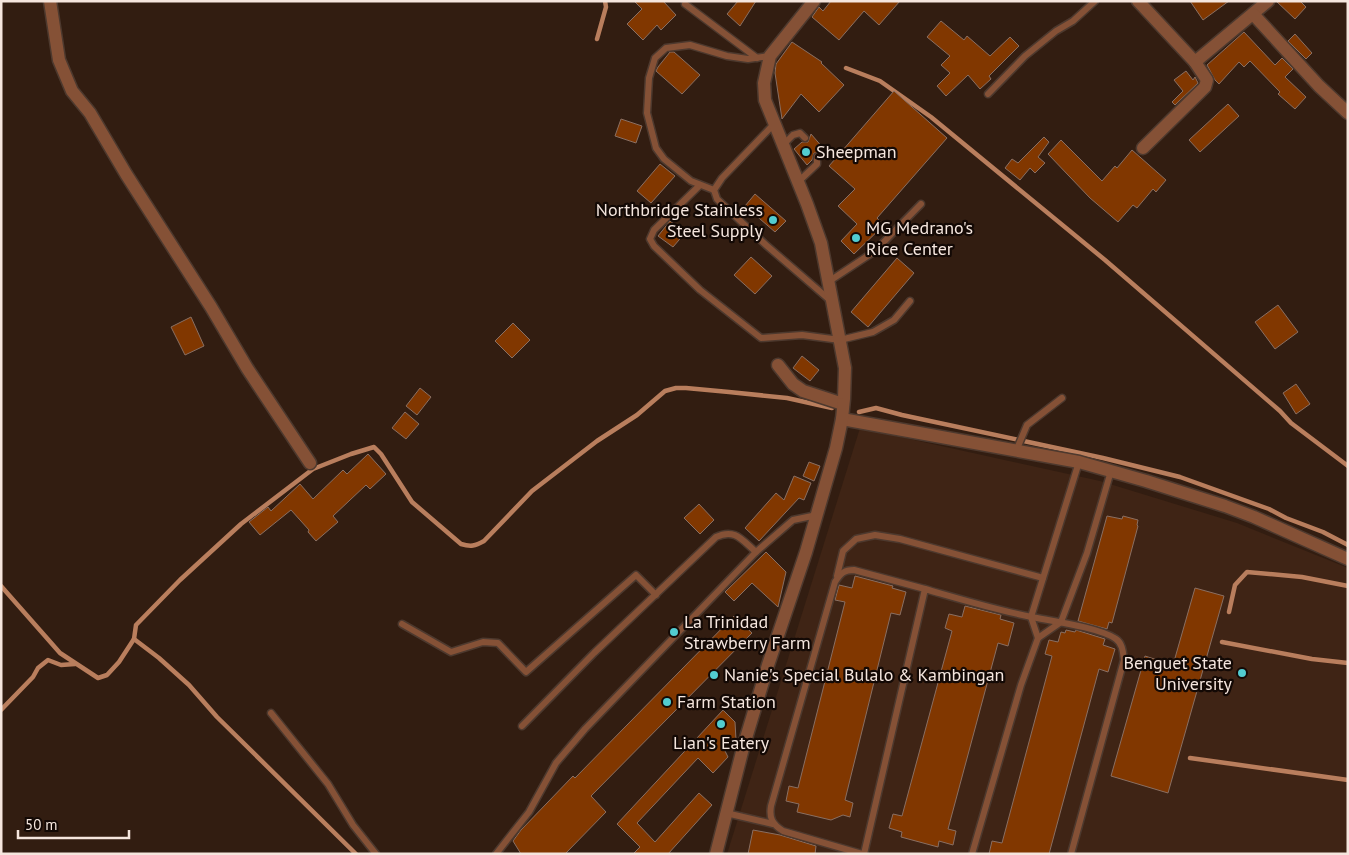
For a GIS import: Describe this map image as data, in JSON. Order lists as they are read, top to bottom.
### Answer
{
  "places": [
    "Sheepman",
    "Northbridge Stainless Steel Supply",
    "MG Medrano's Rice Center",
    "La Trinidad Strawberry Farm",
    "Benguet State University",
    "Nanie's Special Bulalo & Kambingan",
    "Farm Station",
    "Lian's Eatery"
  ],
  "scale_bar": "50 m"
}
